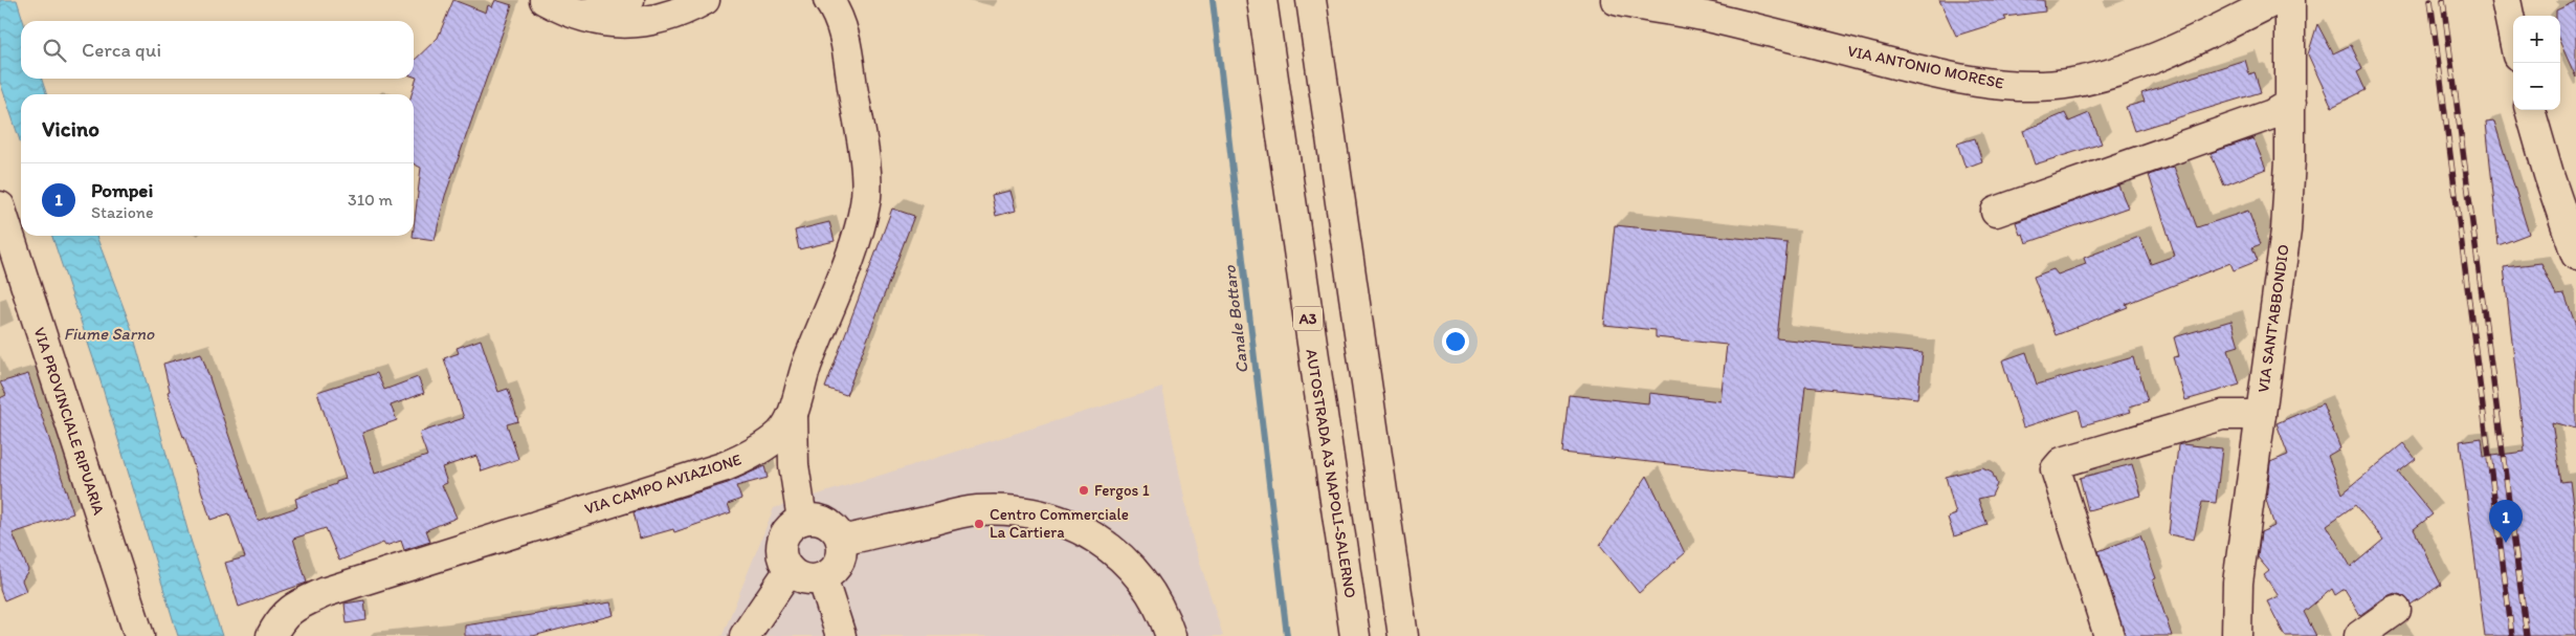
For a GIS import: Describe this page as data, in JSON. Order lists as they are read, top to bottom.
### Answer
{
  "streets": {
    "main road": [
      "VIA ANTONIO MORESE",
      "A3",
      "VIA SANT'ABBONDIO",
      "VIA PROVINCIALE RIPUARIA",
      "AUTOSTRADA A3 NAPOLI-SALERNO",
      "VIA CAMPO AVIAZIONE"
    ]
  },
  "water": ["Canale Bottaro", "Fiume Sarno"],
  "places": ["Fergos 1", "Centro Commerciale La Cartiera"],
  "page": {
    "map_buttons": ["+", "−"],
    "search": "Cerca qui",
    "heading": "Vicino",
    "list": [
      {
        "mark": "1",
        "name": "Pompei",
        "note": "Stazione",
        "value": "310 m"
      }
    ],
    "pins": "1"
  }
}
